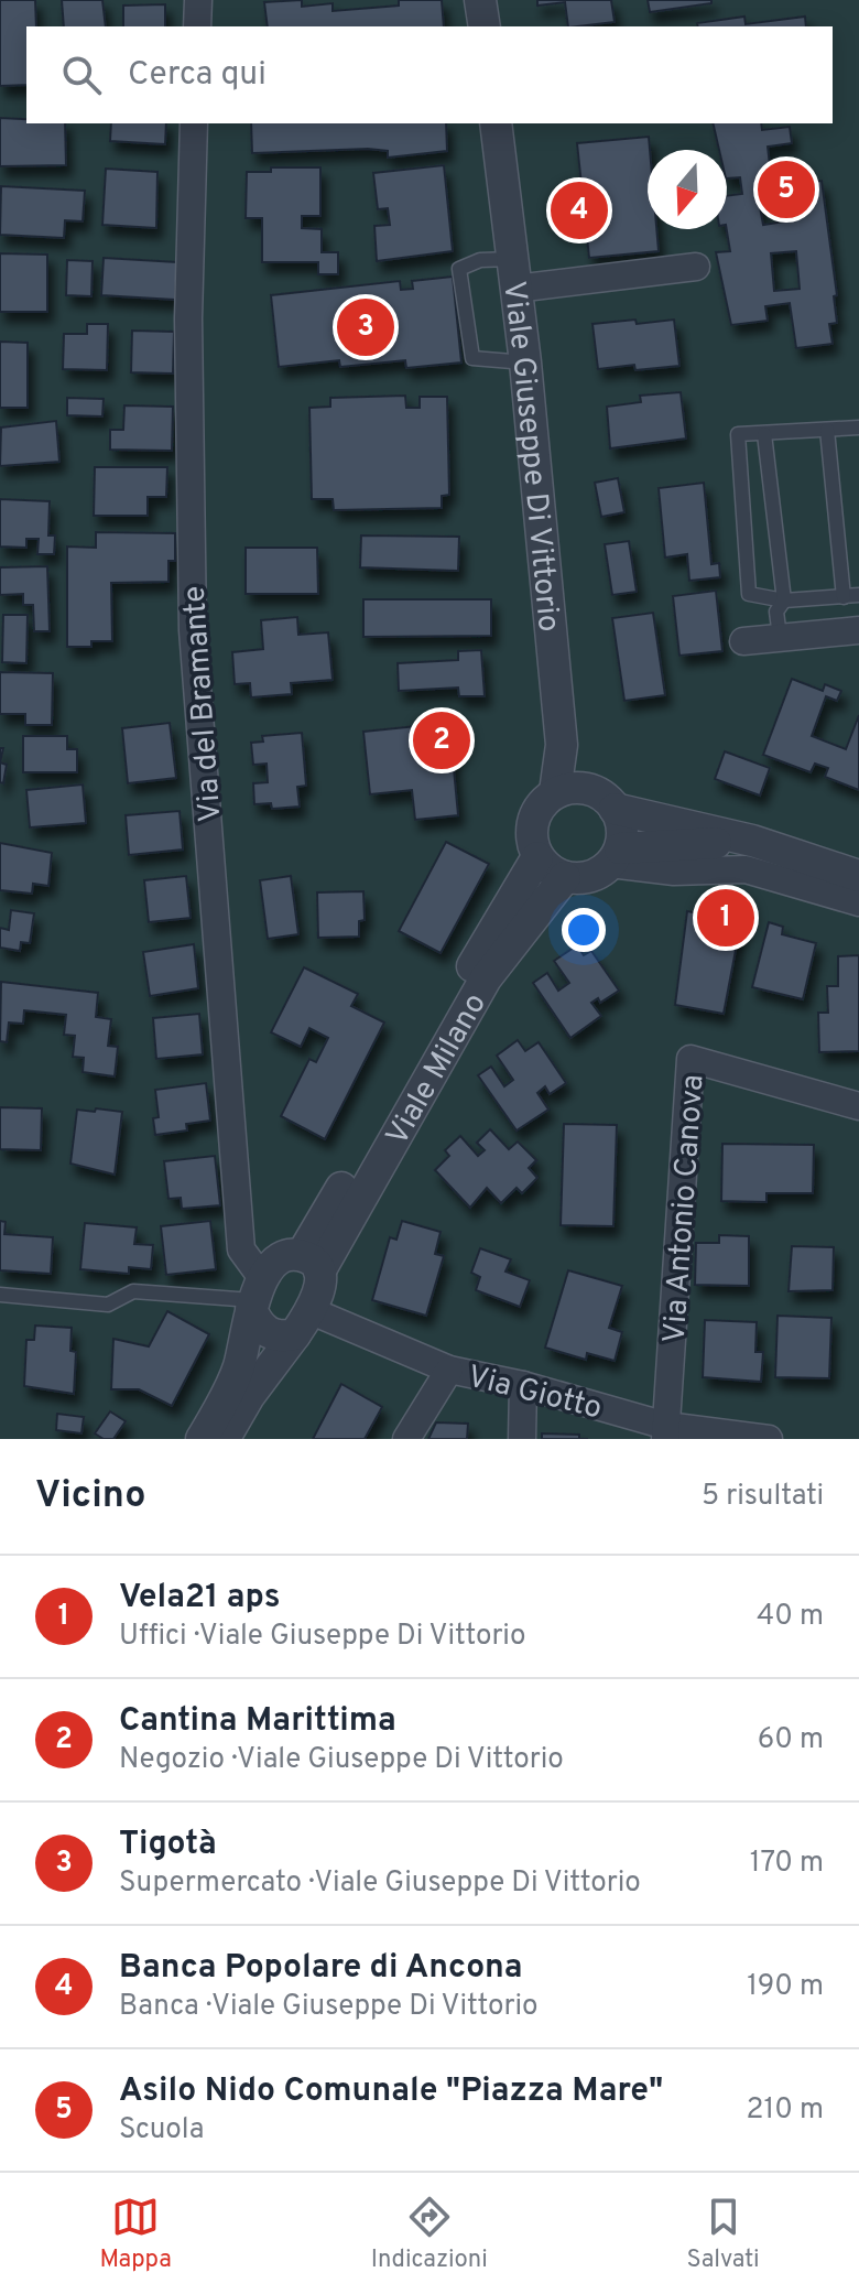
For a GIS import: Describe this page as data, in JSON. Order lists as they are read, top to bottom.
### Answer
{
  "streets": {
    "street": [
      "Viale Giuseppe Di Vittorio",
      "Via del Bramante",
      "Viale Milano",
      "Via Antonio Canova",
      "Via Giotto"
    ]
  },
  "crossings": [
    ["Viale Giuseppe Di Vittorio", "Viale Milano"],
    ["Viale Milano", "Via Giotto"],
    ["Via Antonio Canova", "Via Giotto"]
  ],
  "north": "bottom",
  "page": {
    "search": "Cerca qui",
    "pins": [
      "5",
      "4",
      "3",
      "2",
      "1"
    ],
    "heading": ["Vicino", "5 risultati"],
    "list": [
      {
        "mark": "1",
        "name": "Vela21 aps",
        "note": "Uffici · Viale Giuseppe Di Vittorio",
        "value": "40 m"
      },
      {
        "mark": "2",
        "name": "Cantina Marittima",
        "note": "Negozio · Viale Giuseppe Di Vittorio",
        "value": "60 m"
      },
      {
        "mark": "3",
        "name": "Tigotà",
        "note": "Supermercato · Viale Giuseppe Di Vittorio",
        "value": "170 m"
      },
      {
        "mark": "4",
        "name": "Banca Popolare di Ancona",
        "note": "Banca · Viale Giuseppe Di Vittorio",
        "value": "190 m"
      },
      {
        "mark": "5",
        "name": "Asilo Nido Comunale \"Piazza Mare\"",
        "note": "Scuola",
        "value": "210 m"
      }
    ],
    "nav": ["Mappa", "Indicazioni", "Salvati"]
  }
}
